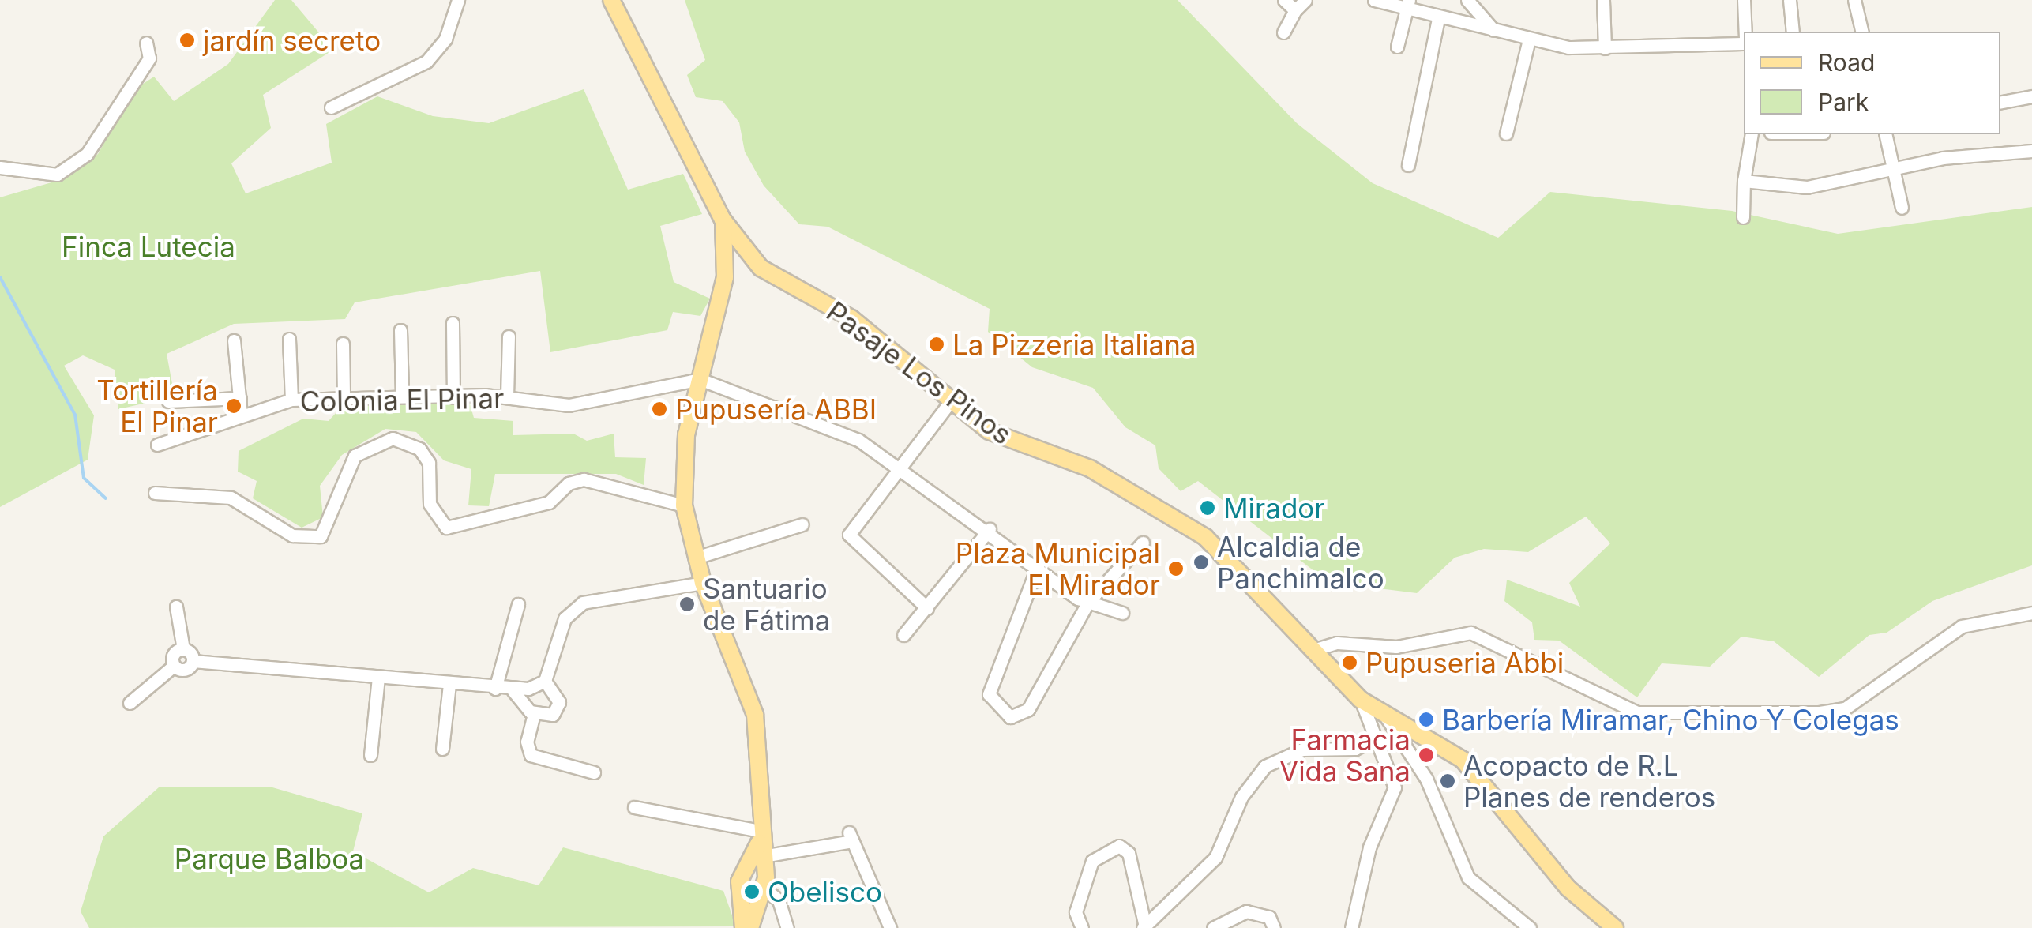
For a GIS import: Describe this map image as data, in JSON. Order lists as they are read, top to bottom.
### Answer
{
  "streets": {
    "main road": ["Pasaje Los Pinos"],
    "street": ["Colonia El Pinar"]
  },
  "parks": ["Finca Lutecia", "Parque Balboa"],
  "places": [
    "jardín secreto",
    "La Pizzeria Italiana",
    "Tortillería El Pinar",
    "Pupusería ABBI",
    "Mirador",
    "Alcaldia de Panchimalco",
    "Plaza Municipal El Mirador",
    "Santuario de Fátima",
    "Pupuseria Abbi",
    "Barbería Miramar, Chino Y Colegas",
    "Farmacia Vida Sana",
    "Acopacto de R.L Planes de renderos",
    "Obelisco"
  ],
  "legend": ["Road", "Park"]
}
